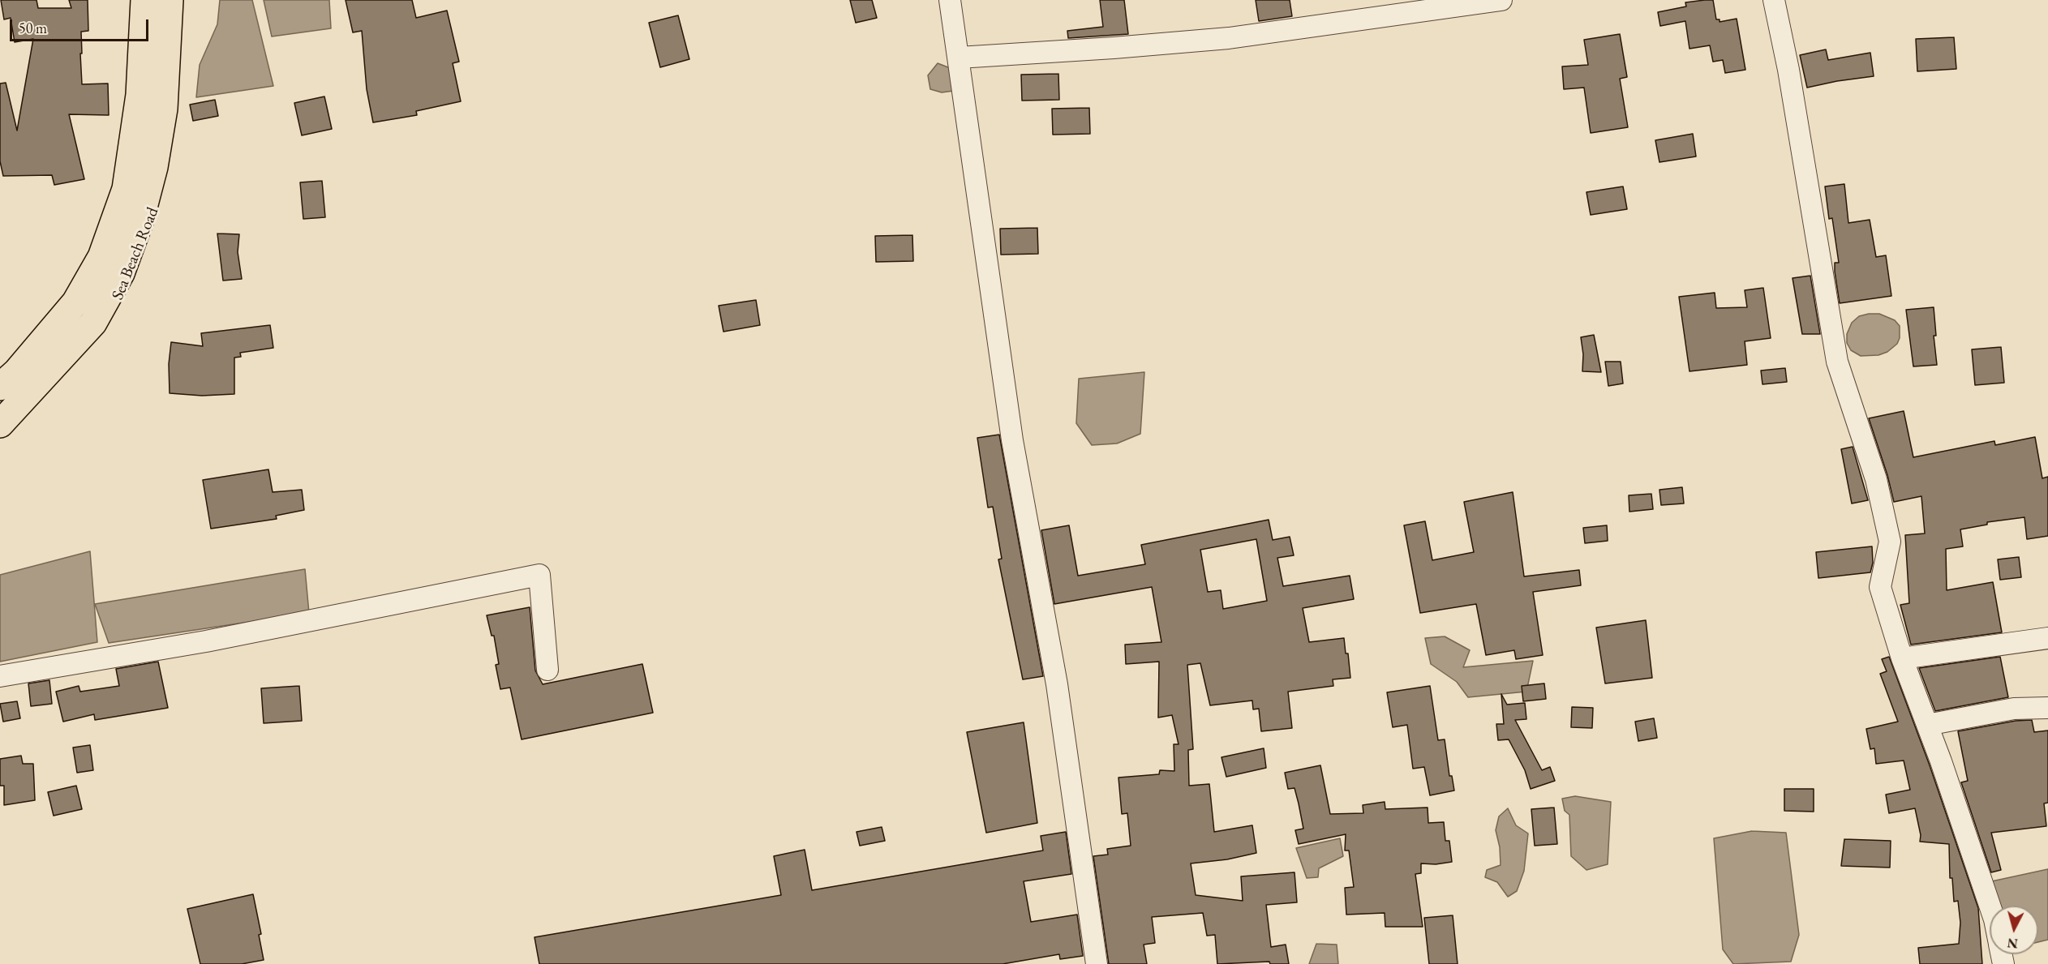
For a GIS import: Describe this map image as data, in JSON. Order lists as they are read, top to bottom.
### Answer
{
  "streets": {
    "main road": ["Sea Beach Road"]
  },
  "scale_bar": "50 m",
  "north": "bottom"
}
